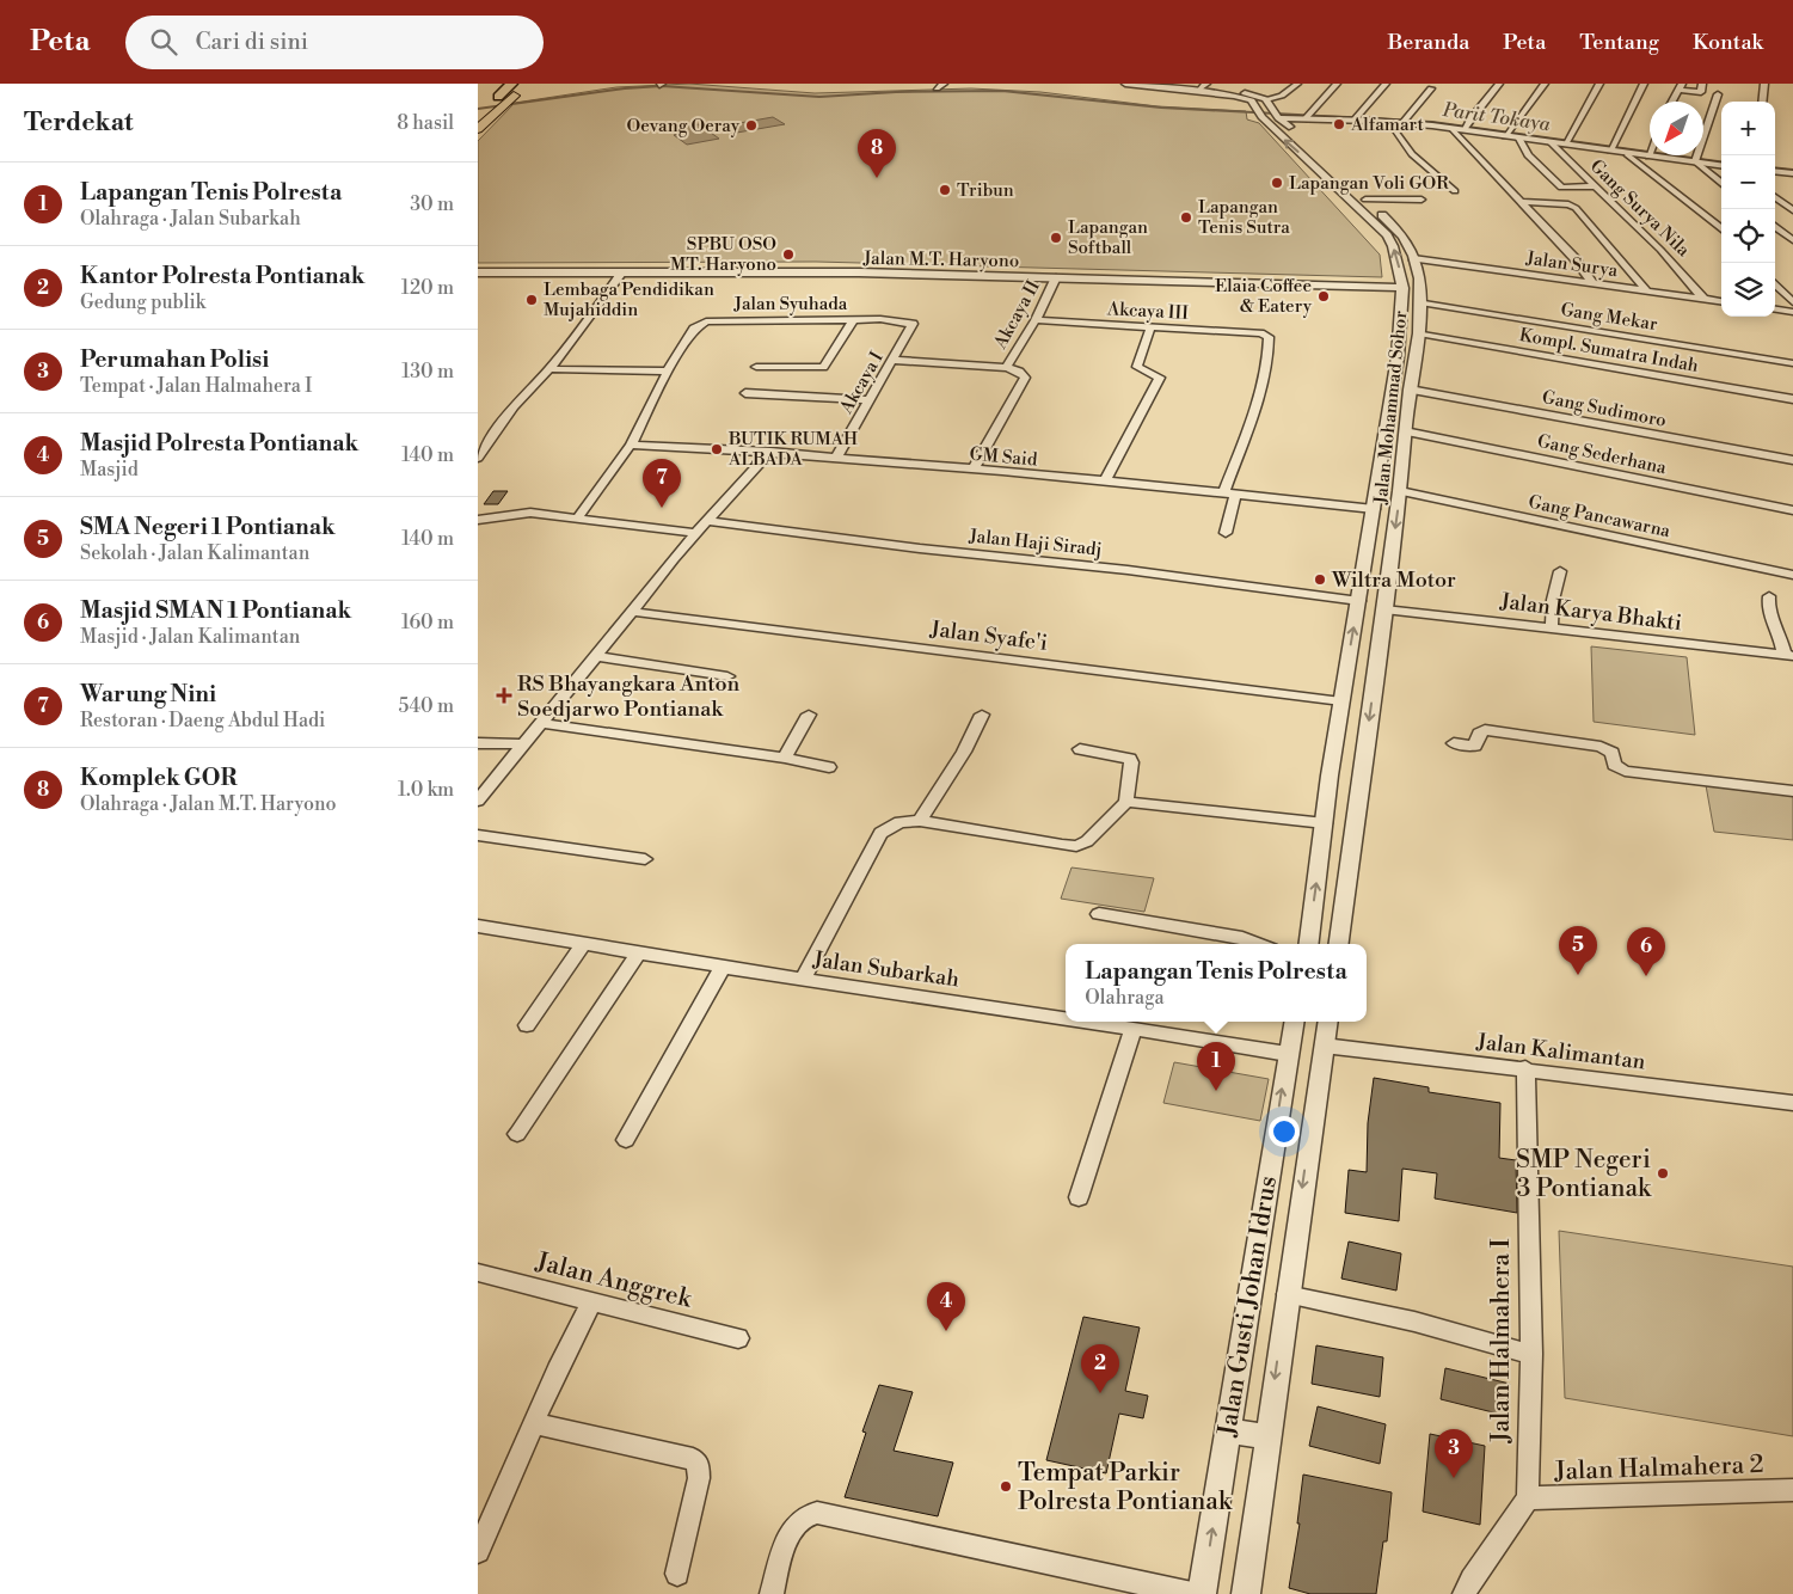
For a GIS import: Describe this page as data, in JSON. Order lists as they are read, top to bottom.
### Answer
{
  "streets": {
    "street": [
      "Gang Surya Nila",
      "Jalan M.T. Haryono",
      "Jalan Surya",
      "Jalan Syuhada",
      "Akcaya III",
      "Akcaya II",
      "Gang Mekar",
      "Kompl. Sumatra Indah",
      "Akcaya I",
      "Jalan Mohammad Sohor",
      "Gang Sudimoro",
      "Gang Sederhana",
      "GM Said",
      "Gang Pancawarna",
      "Jalan Haji Siradj",
      "Jalan Karya Bhakti",
      "Jalan Syafe'i",
      "Jalan Subarkah",
      "Jalan Kalimantan",
      "Jalan Anggrek",
      "Jalan Gusti Johan Idrus",
      "Jalan Halmahera I",
      "Jalan Halmahera 2"
    ]
  },
  "crossings": [
    ["Gang Surya Nila", "Jalan Surya"],
    ["Jalan M.T. Haryono", "Akcaya II"],
    ["Jalan M.T. Haryono", "Jalan Mohammad Sohor"],
    ["Jalan Surya", "Jalan Mohammad Sohor"],
    ["Jalan Syuhada", "Akcaya I"],
    ["Jalan Syuhada", "GM Said"],
    ["Akcaya III", "Akcaya II"],
    ["Akcaya III", "GM Said"],
    ["Gang Mekar", "Jalan Mohammad Sohor"],
    ["Kompl. Sumatra Indah", "Jalan Mohammad Sohor"],
    ["Akcaya I", "GM Said"],
    ["Jalan Mohammad Sohor", "Gang Sudimoro"],
    ["Jalan Mohammad Sohor", "Gang Sederhana"],
    ["Jalan Mohammad Sohor", "GM Said"],
    ["Jalan Mohammad Sohor", "Gang Pancawarna"],
    ["Jalan Mohammad Sohor", "Jalan Haji Siradj"],
    ["Jalan Mohammad Sohor", "Jalan Karya Bhakti"],
    ["Jalan Mohammad Sohor", "Jalan Syafe'i"],
    ["Jalan Subarkah", "Jalan Gusti Johan Idrus"],
    ["Jalan Kalimantan", "Jalan Gusti Johan Idrus"],
    ["Jalan Kalimantan", "Jalan Halmahera I"],
    ["Jalan Halmahera I", "Jalan Halmahera 2"]
  ],
  "water": ["Parit Tokaya"],
  "places": {
    "other": [
      "Alfamart",
      "Oevang Oeray",
      "Lapangan Voli GOR",
      "Tribun",
      "Lapangan Tenis Sutra",
      "Lapangan Softball",
      "SPBU OSO MT. Haryono",
      "Elaia Coffee & Eatery",
      "Lembaga Pendidikan Mujahiddin",
      "BUTIK RUMAH ALBADA",
      "Wiltra Motor",
      "SMP Negeri 3 Pontianak",
      "Tempat Parkir Polresta Pontianak"
    ],
    "health": ["RS Bhayangkara Anton Soedjarwo Pontianak"]
  },
  "north": "bottom left",
  "page": {
    "header": "Peta",
    "search": "Cari di sini",
    "nav": [
      "Beranda",
      "Peta",
      "Tentang",
      "Kontak"
    ],
    "heading": ["Terdekat", "8 hasil"],
    "map_buttons": ["+", "−"],
    "pins": [
      "8",
      "7",
      "5",
      "6",
      "1",
      "4",
      "2",
      "3"
    ],
    "list": [
      {
        "mark": "1",
        "name": "Lapangan Tenis Polresta",
        "note": "Olahraga · Jalan Subarkah",
        "value": "30 m"
      },
      {
        "mark": "2",
        "name": "Kantor Polresta Pontianak",
        "note": "Gedung publik",
        "value": "120 m"
      },
      {
        "mark": "3",
        "name": "Perumahan Polisi",
        "note": "Tempat · Jalan Halmahera I",
        "value": "130 m"
      },
      {
        "mark": "4",
        "name": "Masjid Polresta Pontianak",
        "note": "Masjid",
        "value": "140 m"
      },
      {
        "mark": "5",
        "name": "SMA Negeri 1 Pontianak",
        "note": "Sekolah · Jalan Kalimantan",
        "value": "140 m"
      },
      {
        "mark": "6",
        "name": "Masjid SMAN 1 Pontianak",
        "note": "Masjid · Jalan Kalimantan",
        "value": "160 m"
      },
      {
        "mark": "7",
        "name": "Warung Nini",
        "note": "Restoran · Daeng Abdul Hadi",
        "value": "540 m"
      },
      {
        "mark": "8",
        "name": "Komplek GOR",
        "note": "Olahraga · Jalan M.T. Haryono",
        "value": "1.0 km"
      }
    ],
    "popup": ["Lapangan Tenis Polresta", "Olahraga"]
  }
}
